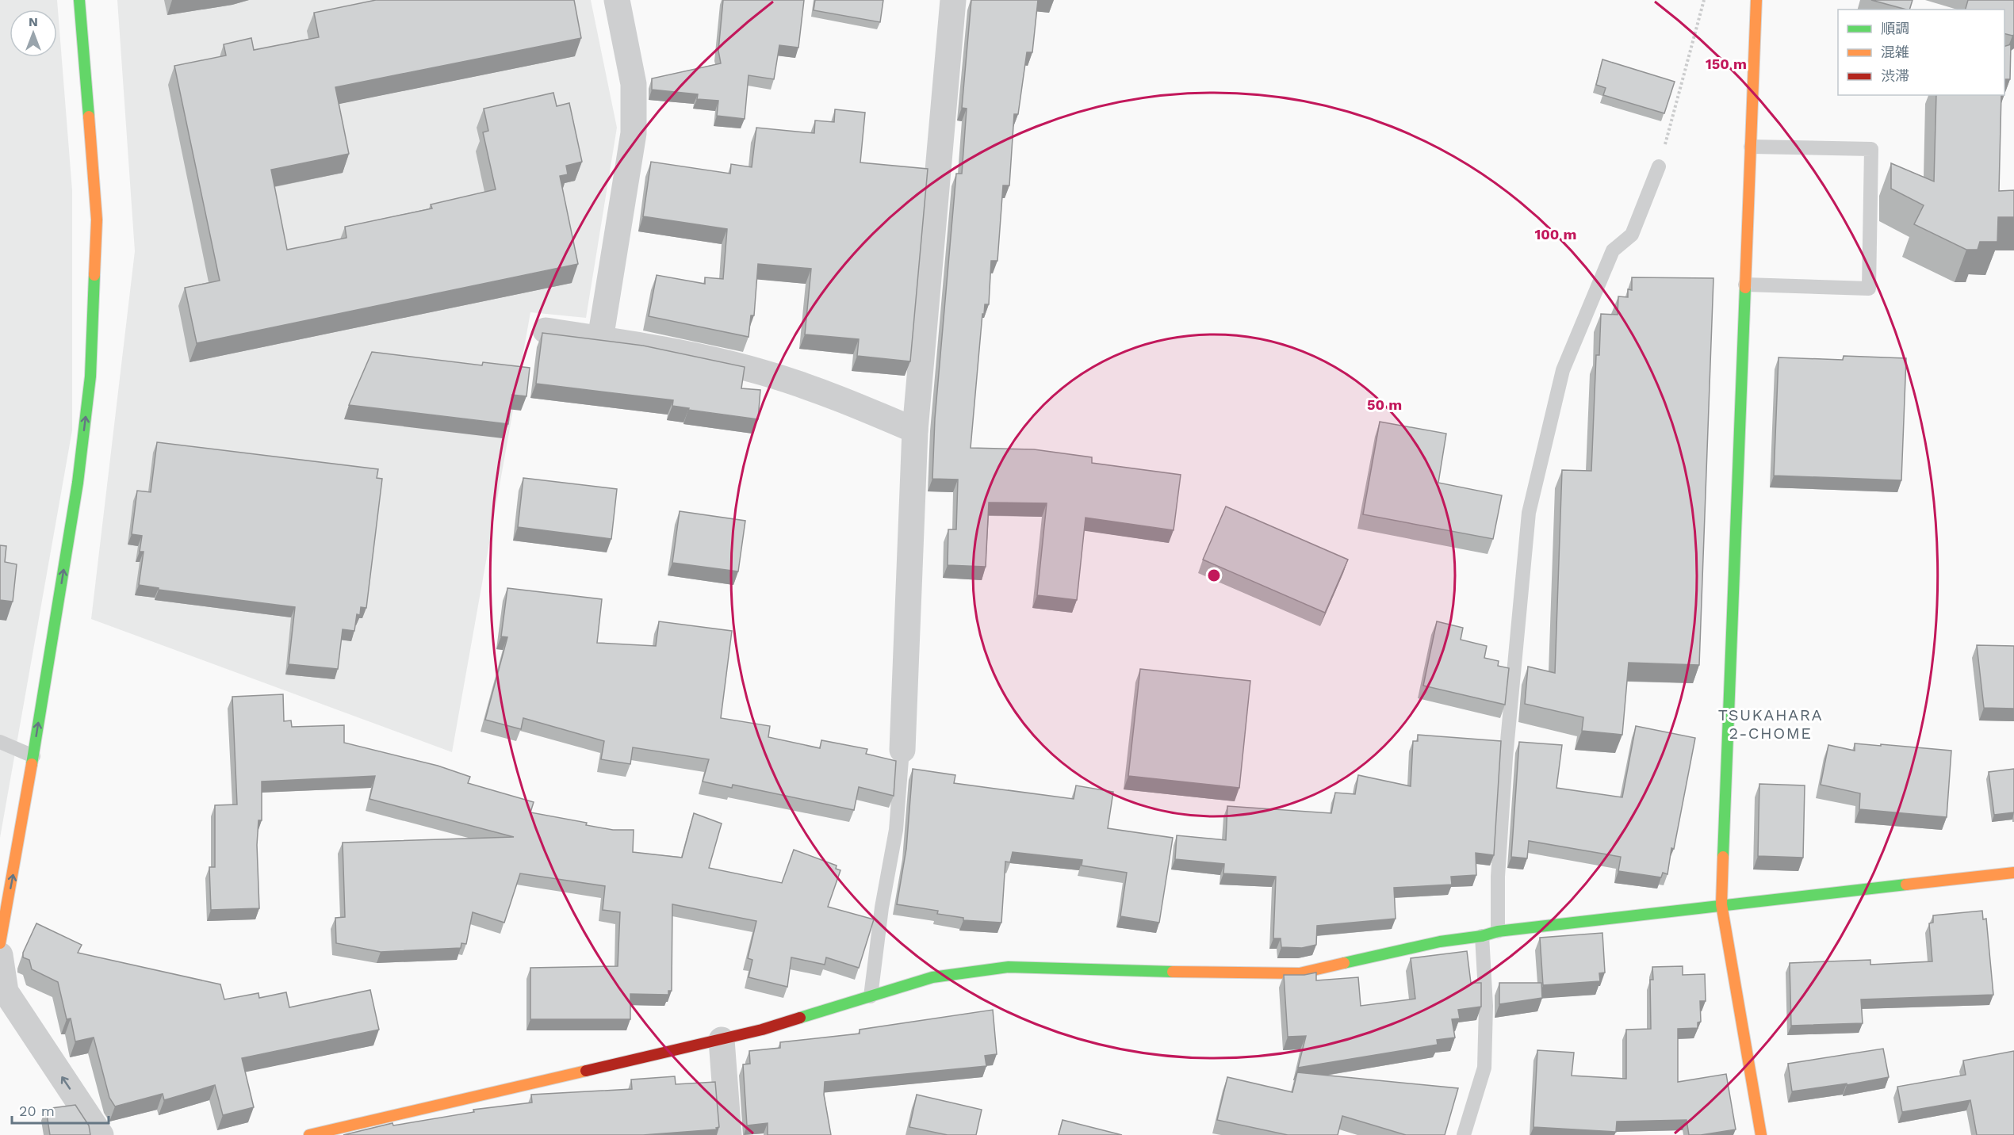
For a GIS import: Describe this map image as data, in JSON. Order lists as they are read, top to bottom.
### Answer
{
  "districts": ["TSUKAHARA 2-CHOME"],
  "legend": ["順調", "混雑", "渋滞"],
  "scale_bar": "20 m",
  "north": "top",
  "rings": ["150 m", "100 m", "50 m"]
}
